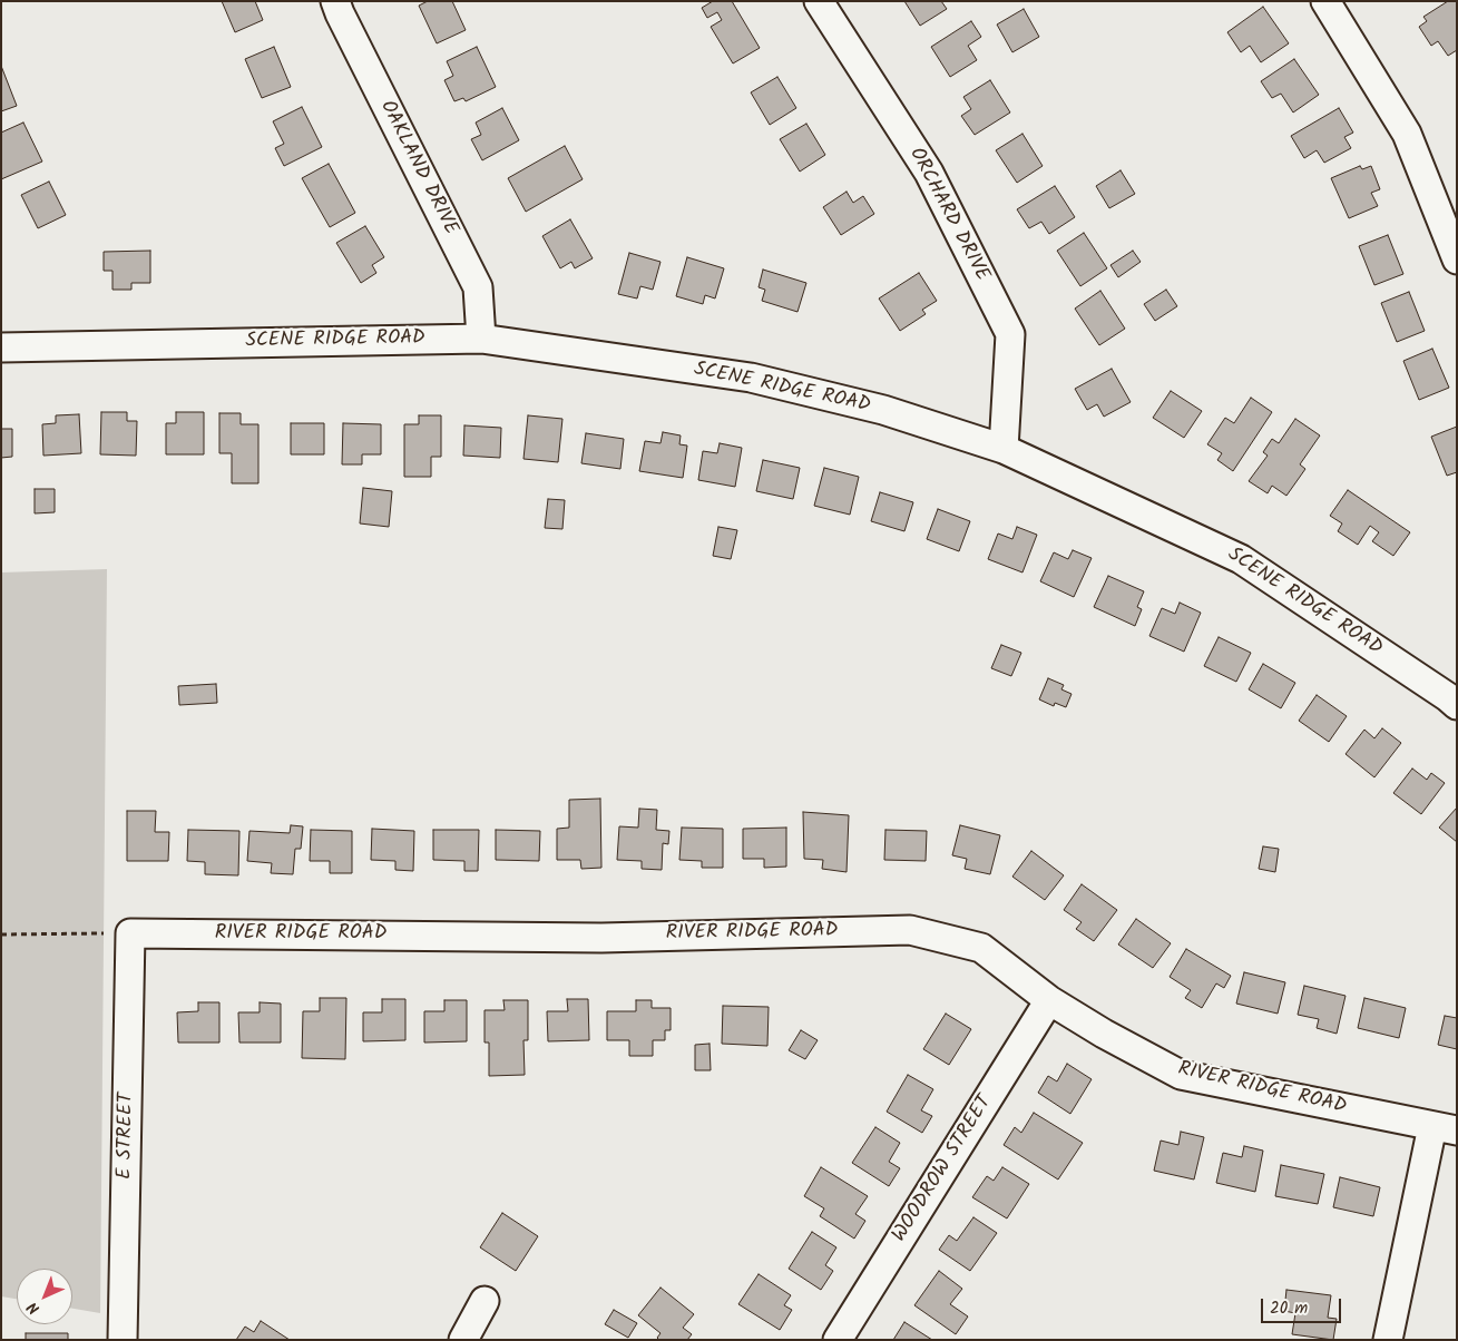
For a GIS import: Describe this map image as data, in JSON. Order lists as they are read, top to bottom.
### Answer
{
  "streets": {
    "street": [
      "OAKLAND DRIVE",
      "ORCHARD DRIVE",
      "SCENE RIDGE ROAD",
      "RIVER RIDGE ROAD",
      "E STREET",
      "WOODROW STREET"
    ]
  },
  "crossings": [
    ["OAKLAND DRIVE", "SCENE RIDGE ROAD"],
    ["ORCHARD DRIVE", "SCENE RIDGE ROAD"],
    ["RIVER RIDGE ROAD", "E STREET"],
    ["RIVER RIDGE ROAD", "WOODROW STREET"]
  ],
  "scale_bar": "20 m",
  "north": "bottom left"
}
